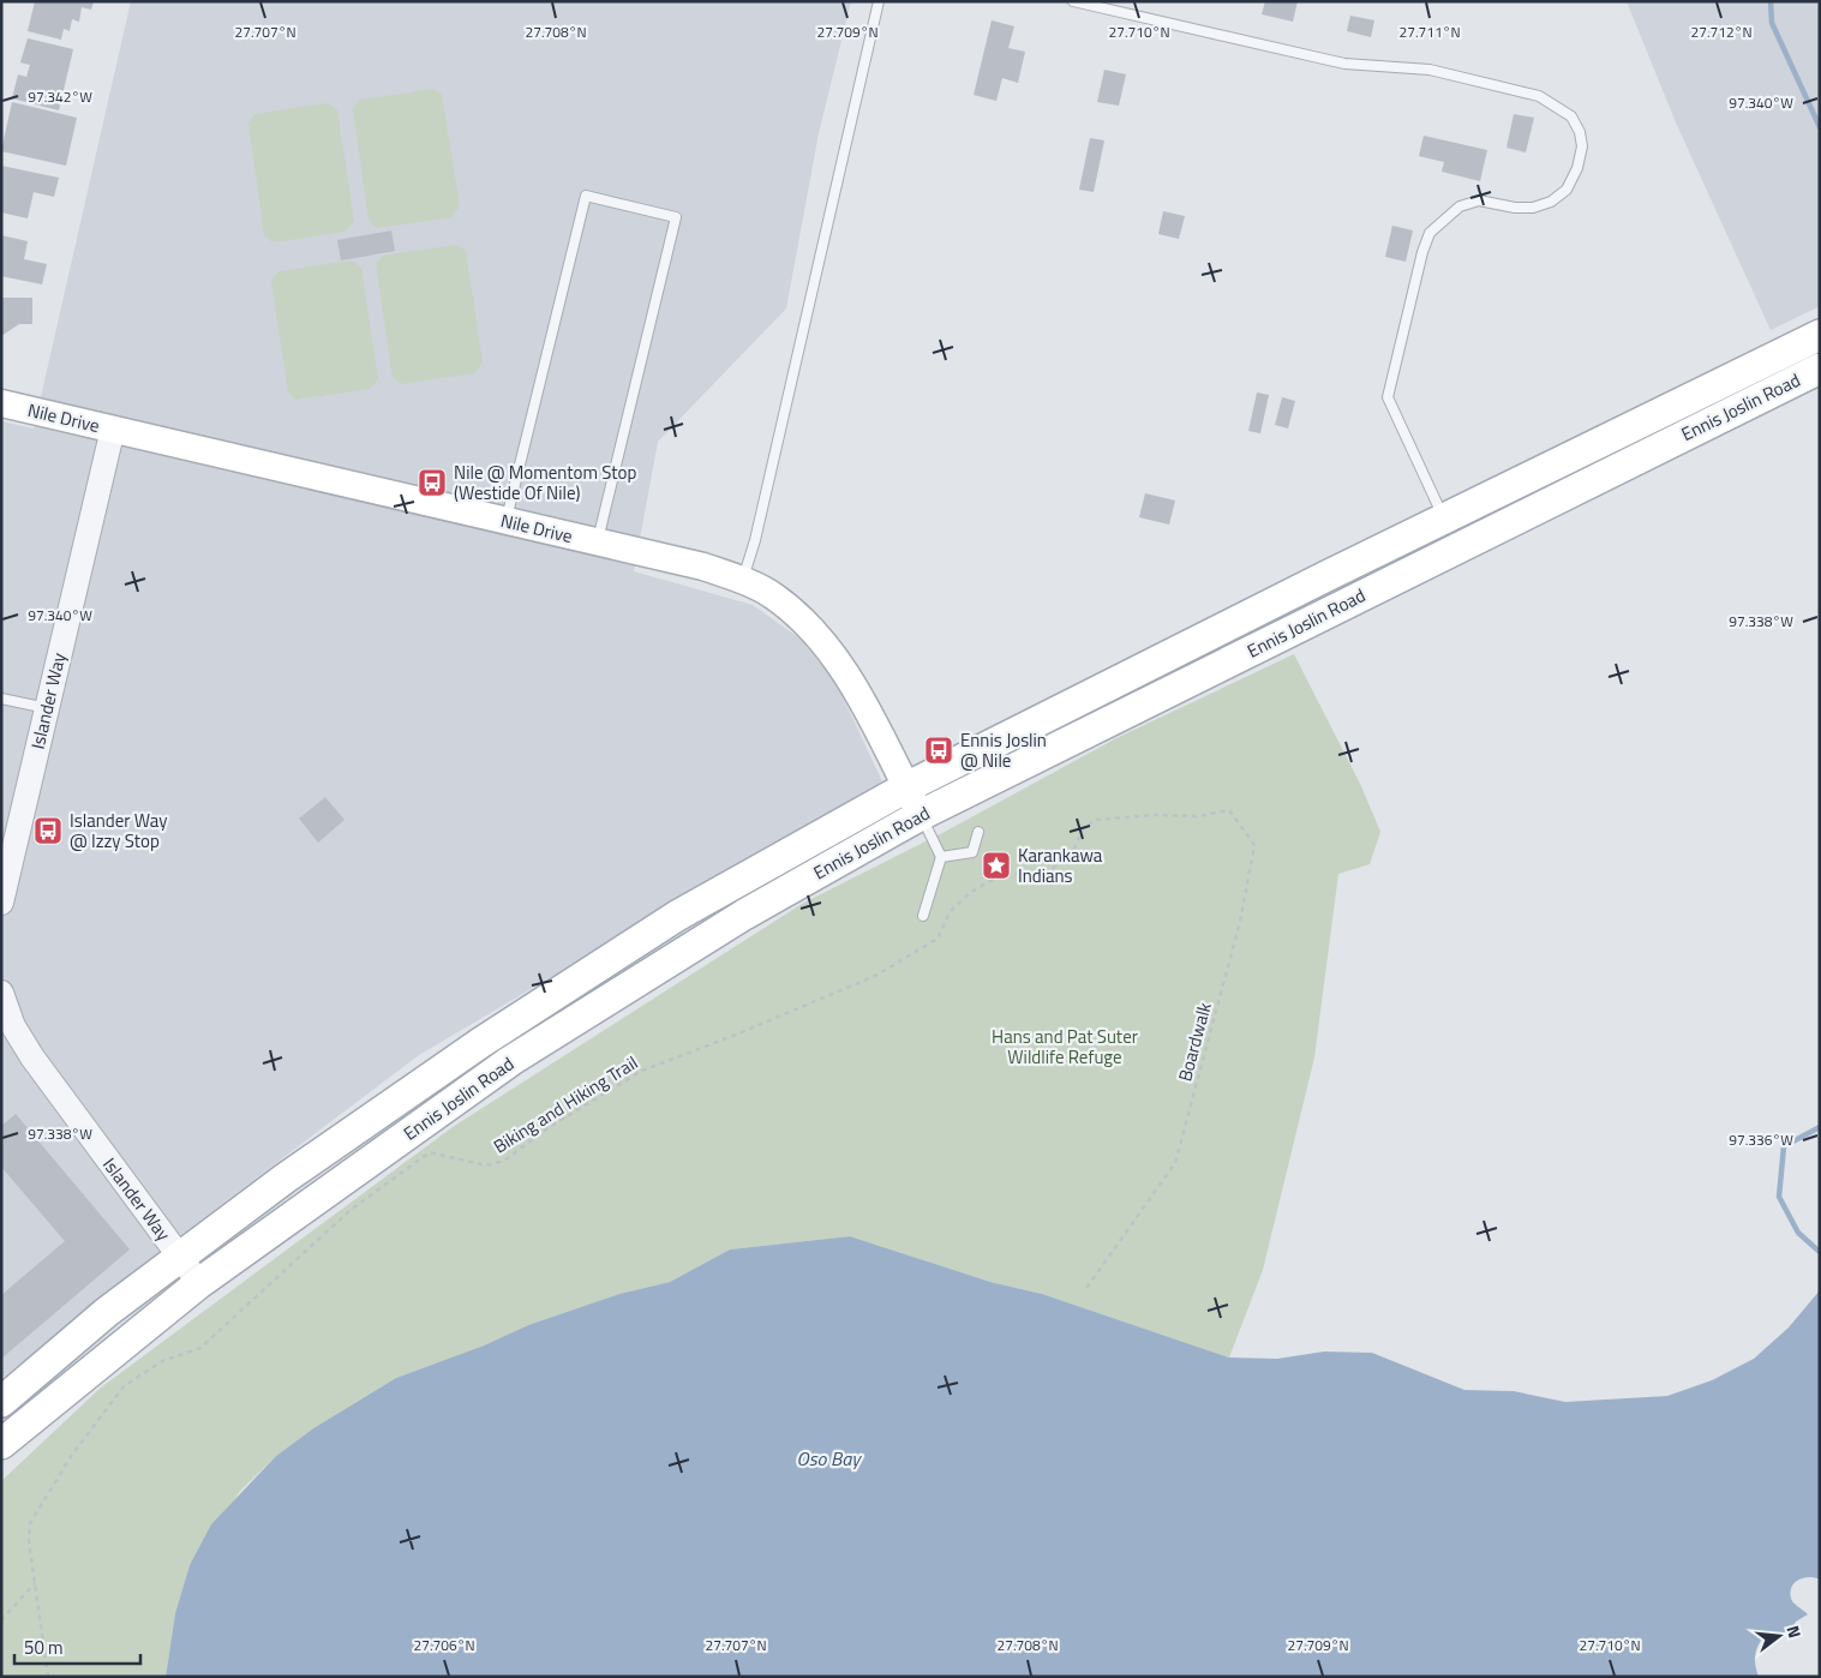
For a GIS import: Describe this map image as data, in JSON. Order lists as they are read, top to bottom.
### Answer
{
  "streets": {
    "main road": ["Ennis Joslin Road", "Nile Drive"],
    "street": ["Islander Way"],
    "path": ["Boardwalk", "Biking and Hiking Trail"]
  },
  "crossings": [
    ["Ennis Joslin Road", "Nile Drive"],
    ["Ennis Joslin Road", "Islander Way"],
    ["Nile Drive", "Islander Way"],
    ["Boardwalk", "Biking and Hiking Trail"]
  ],
  "water": ["Oso Bay"],
  "parks": ["Hans and Pat Suter Wildlife Refuge"],
  "places": {
    "bus stop": ["Nile @ Momentom Stop (Westide Of Nile)", "Ennis Joslin @ Nile", "Islander Way @ Izzy Stop"],
    "place": ["Karankawa Indians"]
  },
  "scale_bar": "50 m",
  "north": "right",
  "coordinates": [
    "27.707°N",
    "27.708°N",
    "27.709°N",
    "27.710°N",
    "27.711°N",
    "27.712°N",
    "97.342°W",
    "97.340°W",
    "97.338°W",
    "97.336°W",
    "27.706°N"
  ]
}
